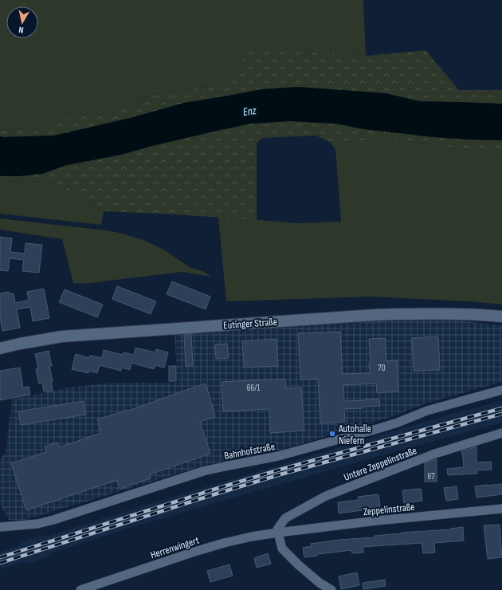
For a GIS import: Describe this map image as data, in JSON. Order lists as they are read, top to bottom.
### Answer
{
  "streets": {
    "street": [
      "Eutinger Straße",
      "Bahnhofstraße",
      "Untere Zeppelinstraße",
      "Zeppelinstraße",
      "Herrenwingert"
    ]
  },
  "crossings": [
    ["Untere Zeppelinstraße", "Zeppelinstraße"],
    ["Untere Zeppelinstraße", "Herrenwingert"],
    ["Zeppelinstraße", "Herrenwingert"]
  ],
  "water": ["Enz"],
  "places": ["Autohalle Niefern"],
  "house_numbers": ["70", "66/1", "67"],
  "north": "bottom"
}
